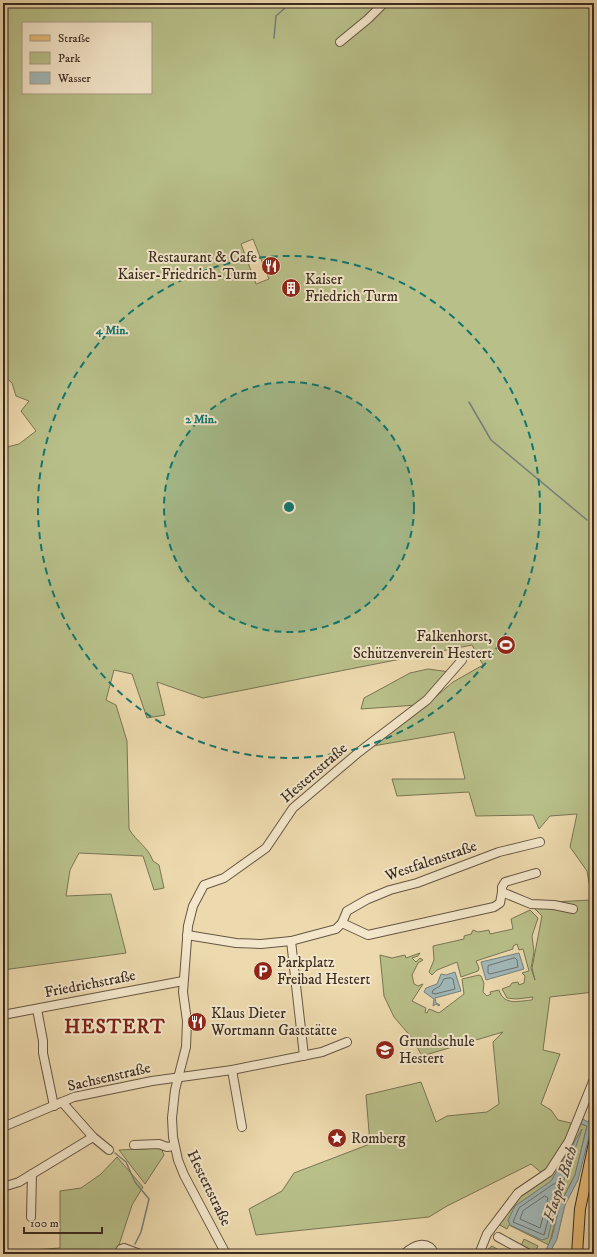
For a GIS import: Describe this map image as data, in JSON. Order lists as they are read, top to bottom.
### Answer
{
  "streets": {
    "street": [
      "Hestertstraße",
      "Westfalenstraße",
      "Friedrichstraße",
      "Sachsenstraße"
    ]
  },
  "crossings": [
    ["Hestertstraße", "Westfalenstraße"],
    ["Hestertstraße", "Friedrichstraße"],
    ["Hestertstraße", "Sachsenstraße"]
  ],
  "districts": ["HESTERT"],
  "water": ["Hasper Bach"],
  "places": {
    "restaurant": ["Restaurant & Cafe Kaiser-Friedrich-Turm", "Klaus Dieter Wortmann Gaststätte"],
    "building": ["Kaiser Friedrich Turm"],
    "sports": ["Falkenhorst, Schützenverein Hestert"],
    "parking": ["Parkplatz Freibad Hestert"],
    "school or university": ["Grundschule Hestert"],
    "place": ["Romberg"]
  },
  "legend": ["Straße", "Park", "Wasser"],
  "scale_bar": "100 m",
  "rings": ["4 Min.", "2 Min."]
}
